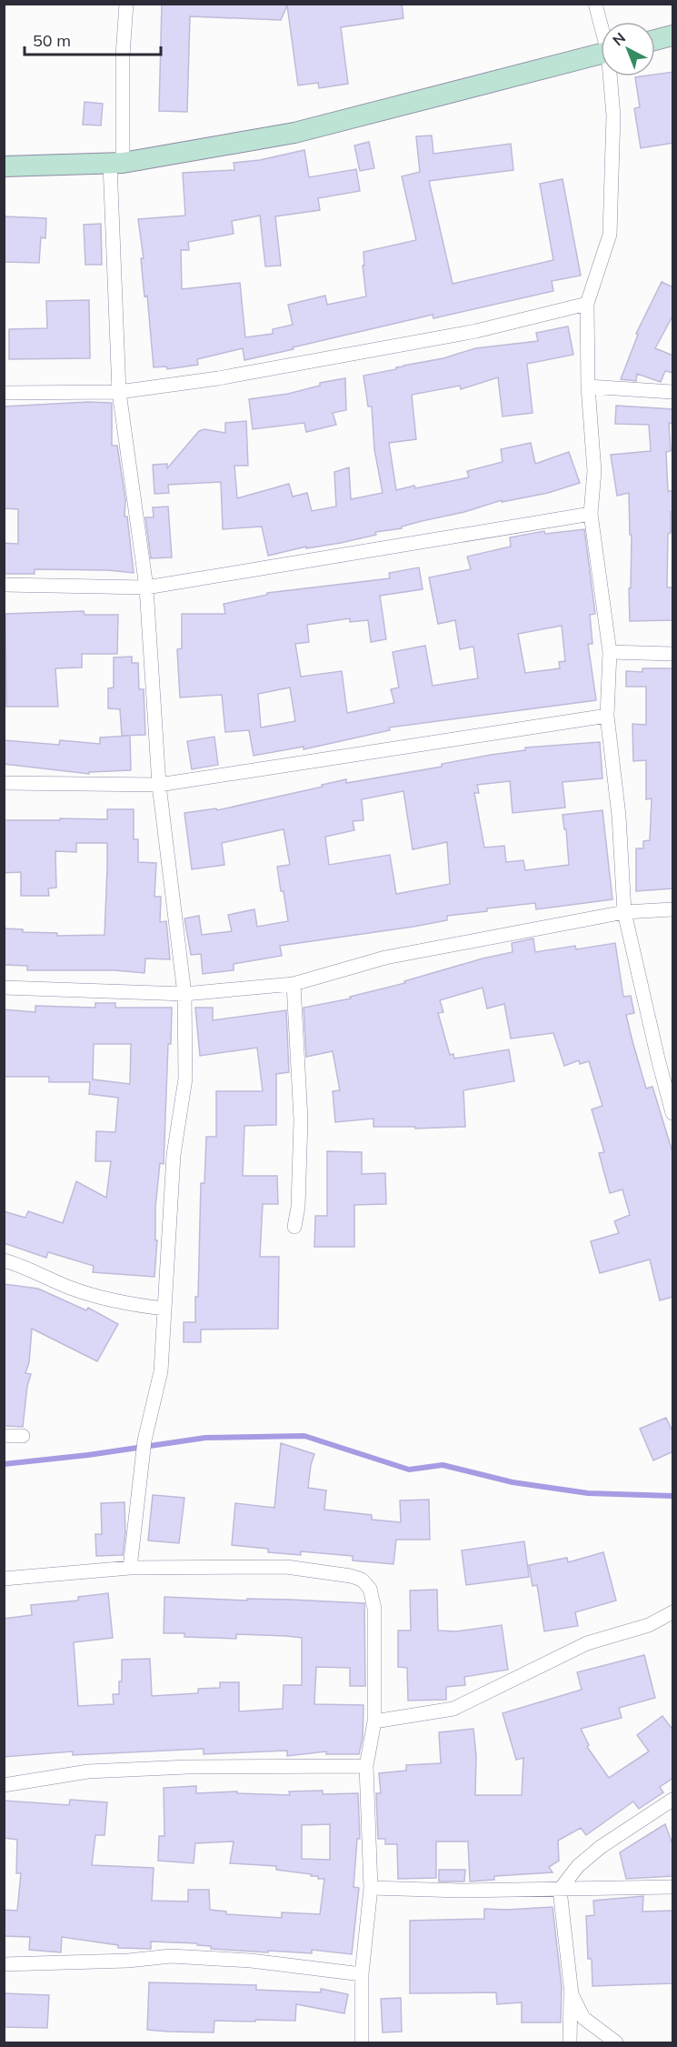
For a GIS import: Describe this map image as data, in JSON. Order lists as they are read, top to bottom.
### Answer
{
  "scale_bar": "50 m",
  "north": "top left"
}
